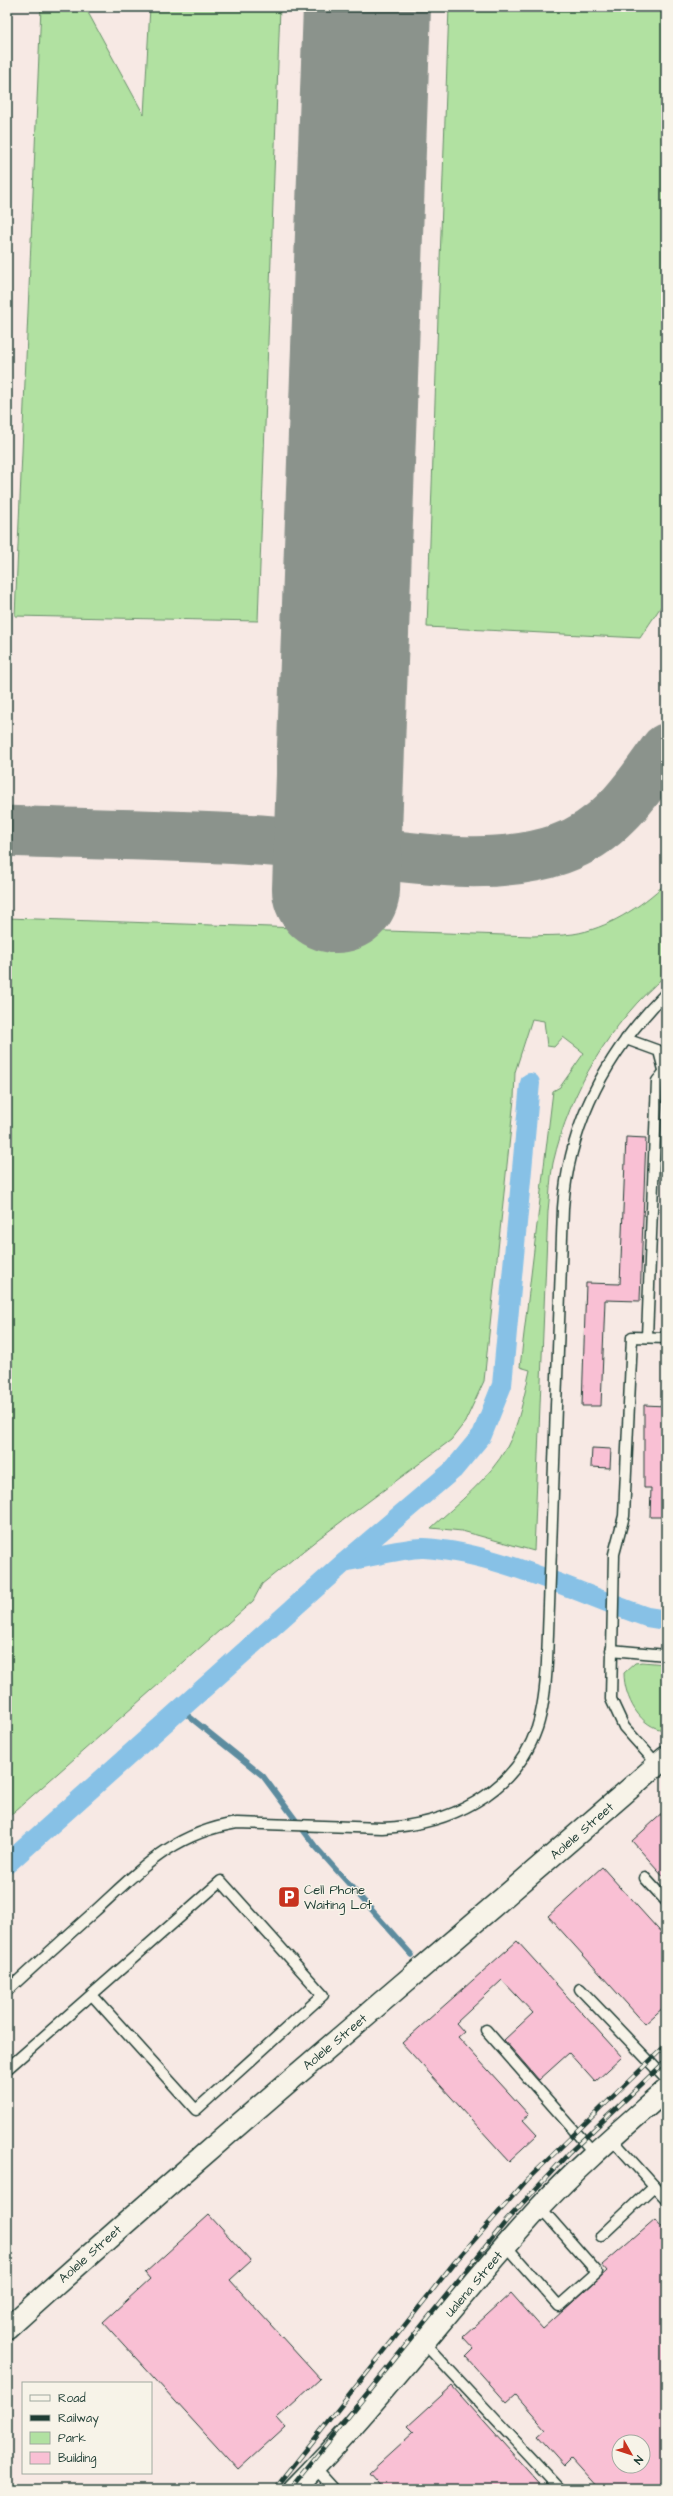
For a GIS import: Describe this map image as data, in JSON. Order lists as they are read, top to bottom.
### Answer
{
  "streets": {
    "street": ["Aolele Street", "Ualena Street"]
  },
  "places": {
    "parking": ["Cell Phone Waiting Lot"]
  },
  "legend": [
    "Road",
    "Railway",
    "Park",
    "Building"
  ],
  "north": "bottom right"
}
